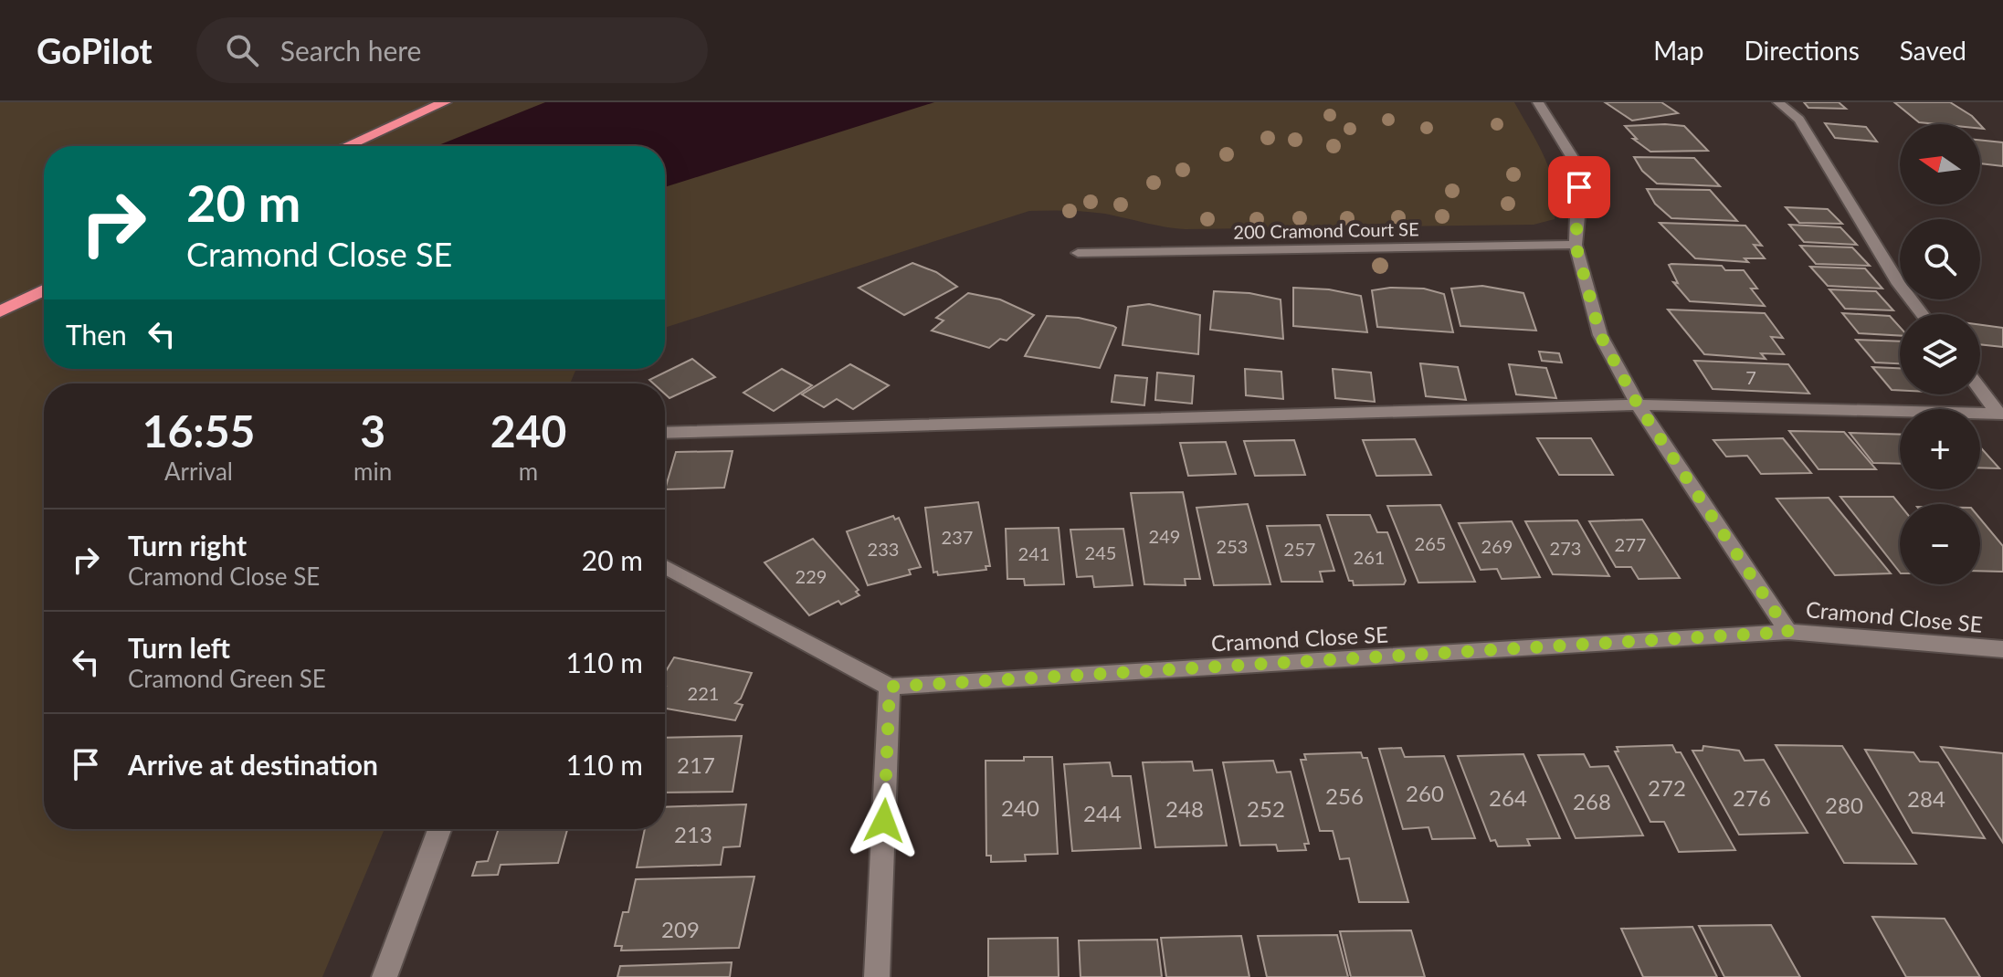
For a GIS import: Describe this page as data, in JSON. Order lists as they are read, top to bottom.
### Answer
{
  "streets": {
    "street": ["200 Cramond Court SE", "Cramond Close SE"]
  },
  "house_numbers": [
    "7",
    "249",
    "237",
    "265",
    "277",
    "253",
    "269",
    "273",
    "233",
    "257",
    "245",
    "241",
    "261",
    "229",
    "221",
    "217",
    "272",
    "260",
    "256",
    "264",
    "276",
    "284",
    "268",
    "280",
    "240",
    "248",
    "252",
    "244",
    "213",
    "209"
  ],
  "north": "left",
  "page": {
    "header": "GoPilot",
    "search": "Search here",
    "nav": ["Map", "Directions", "Saved"],
    "map_buttons": ["+", "−"],
    "turn": ["20 m", "Cramond Close SE"],
    "then": "Then",
    "eta": [
      "16:55",
      "Arrival",
      "3",
      "min",
      "240",
      "m"
    ],
    "list": [
      {
        "name": "Turn right",
        "note": "Cramond Close SE",
        "value": "20 m"
      },
      {
        "name": "Turn left",
        "note": "Cramond Green SE",
        "value": "110 m"
      },
      {
        "name": "Arrive at destination",
        "value": "110 m"
      }
    ]
  }
}
